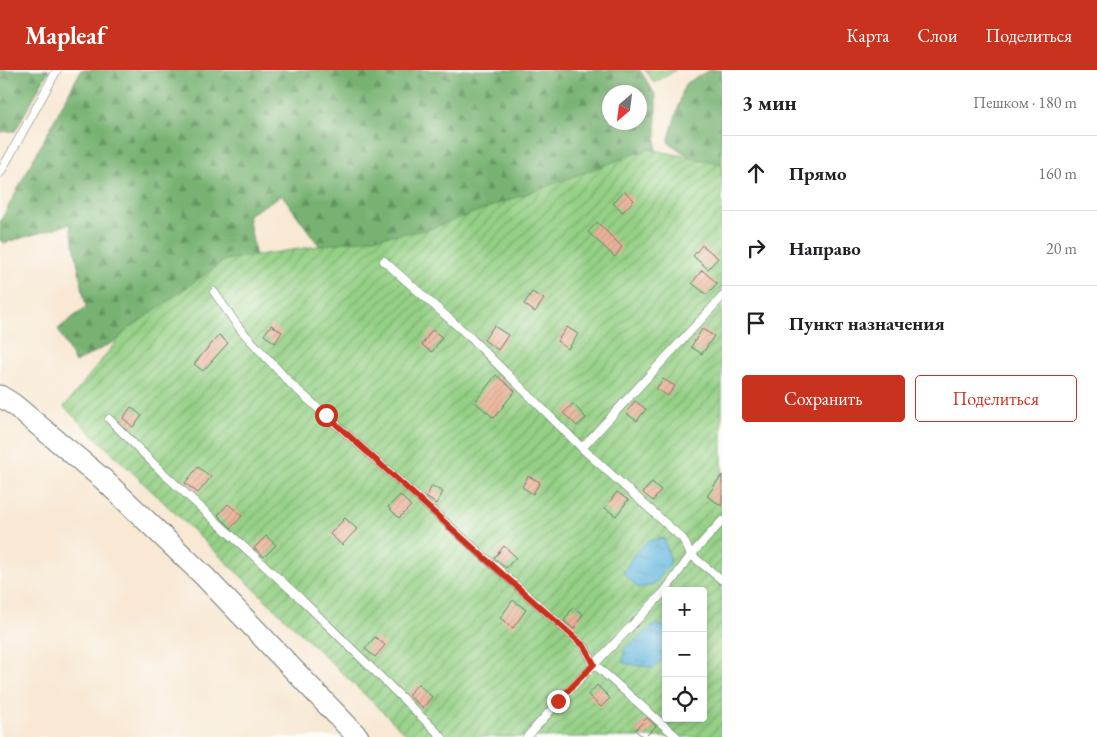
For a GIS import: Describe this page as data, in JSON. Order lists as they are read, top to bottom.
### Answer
{
  "north": "bottom left",
  "page": {
    "header": "Mapleaf",
    "nav": ["Карта", "Слои", "Поделиться"],
    "heading": ["3 мин", "Пешком · 180 m"],
    "list": [
      ["Прямо", "160 m"],
      ["Направо", "20 m"],
      "Пункт назначения"
    ],
    "buttons": ["Сохранить", "Поделиться"],
    "map_buttons": ["+", "−"]
  }
}
